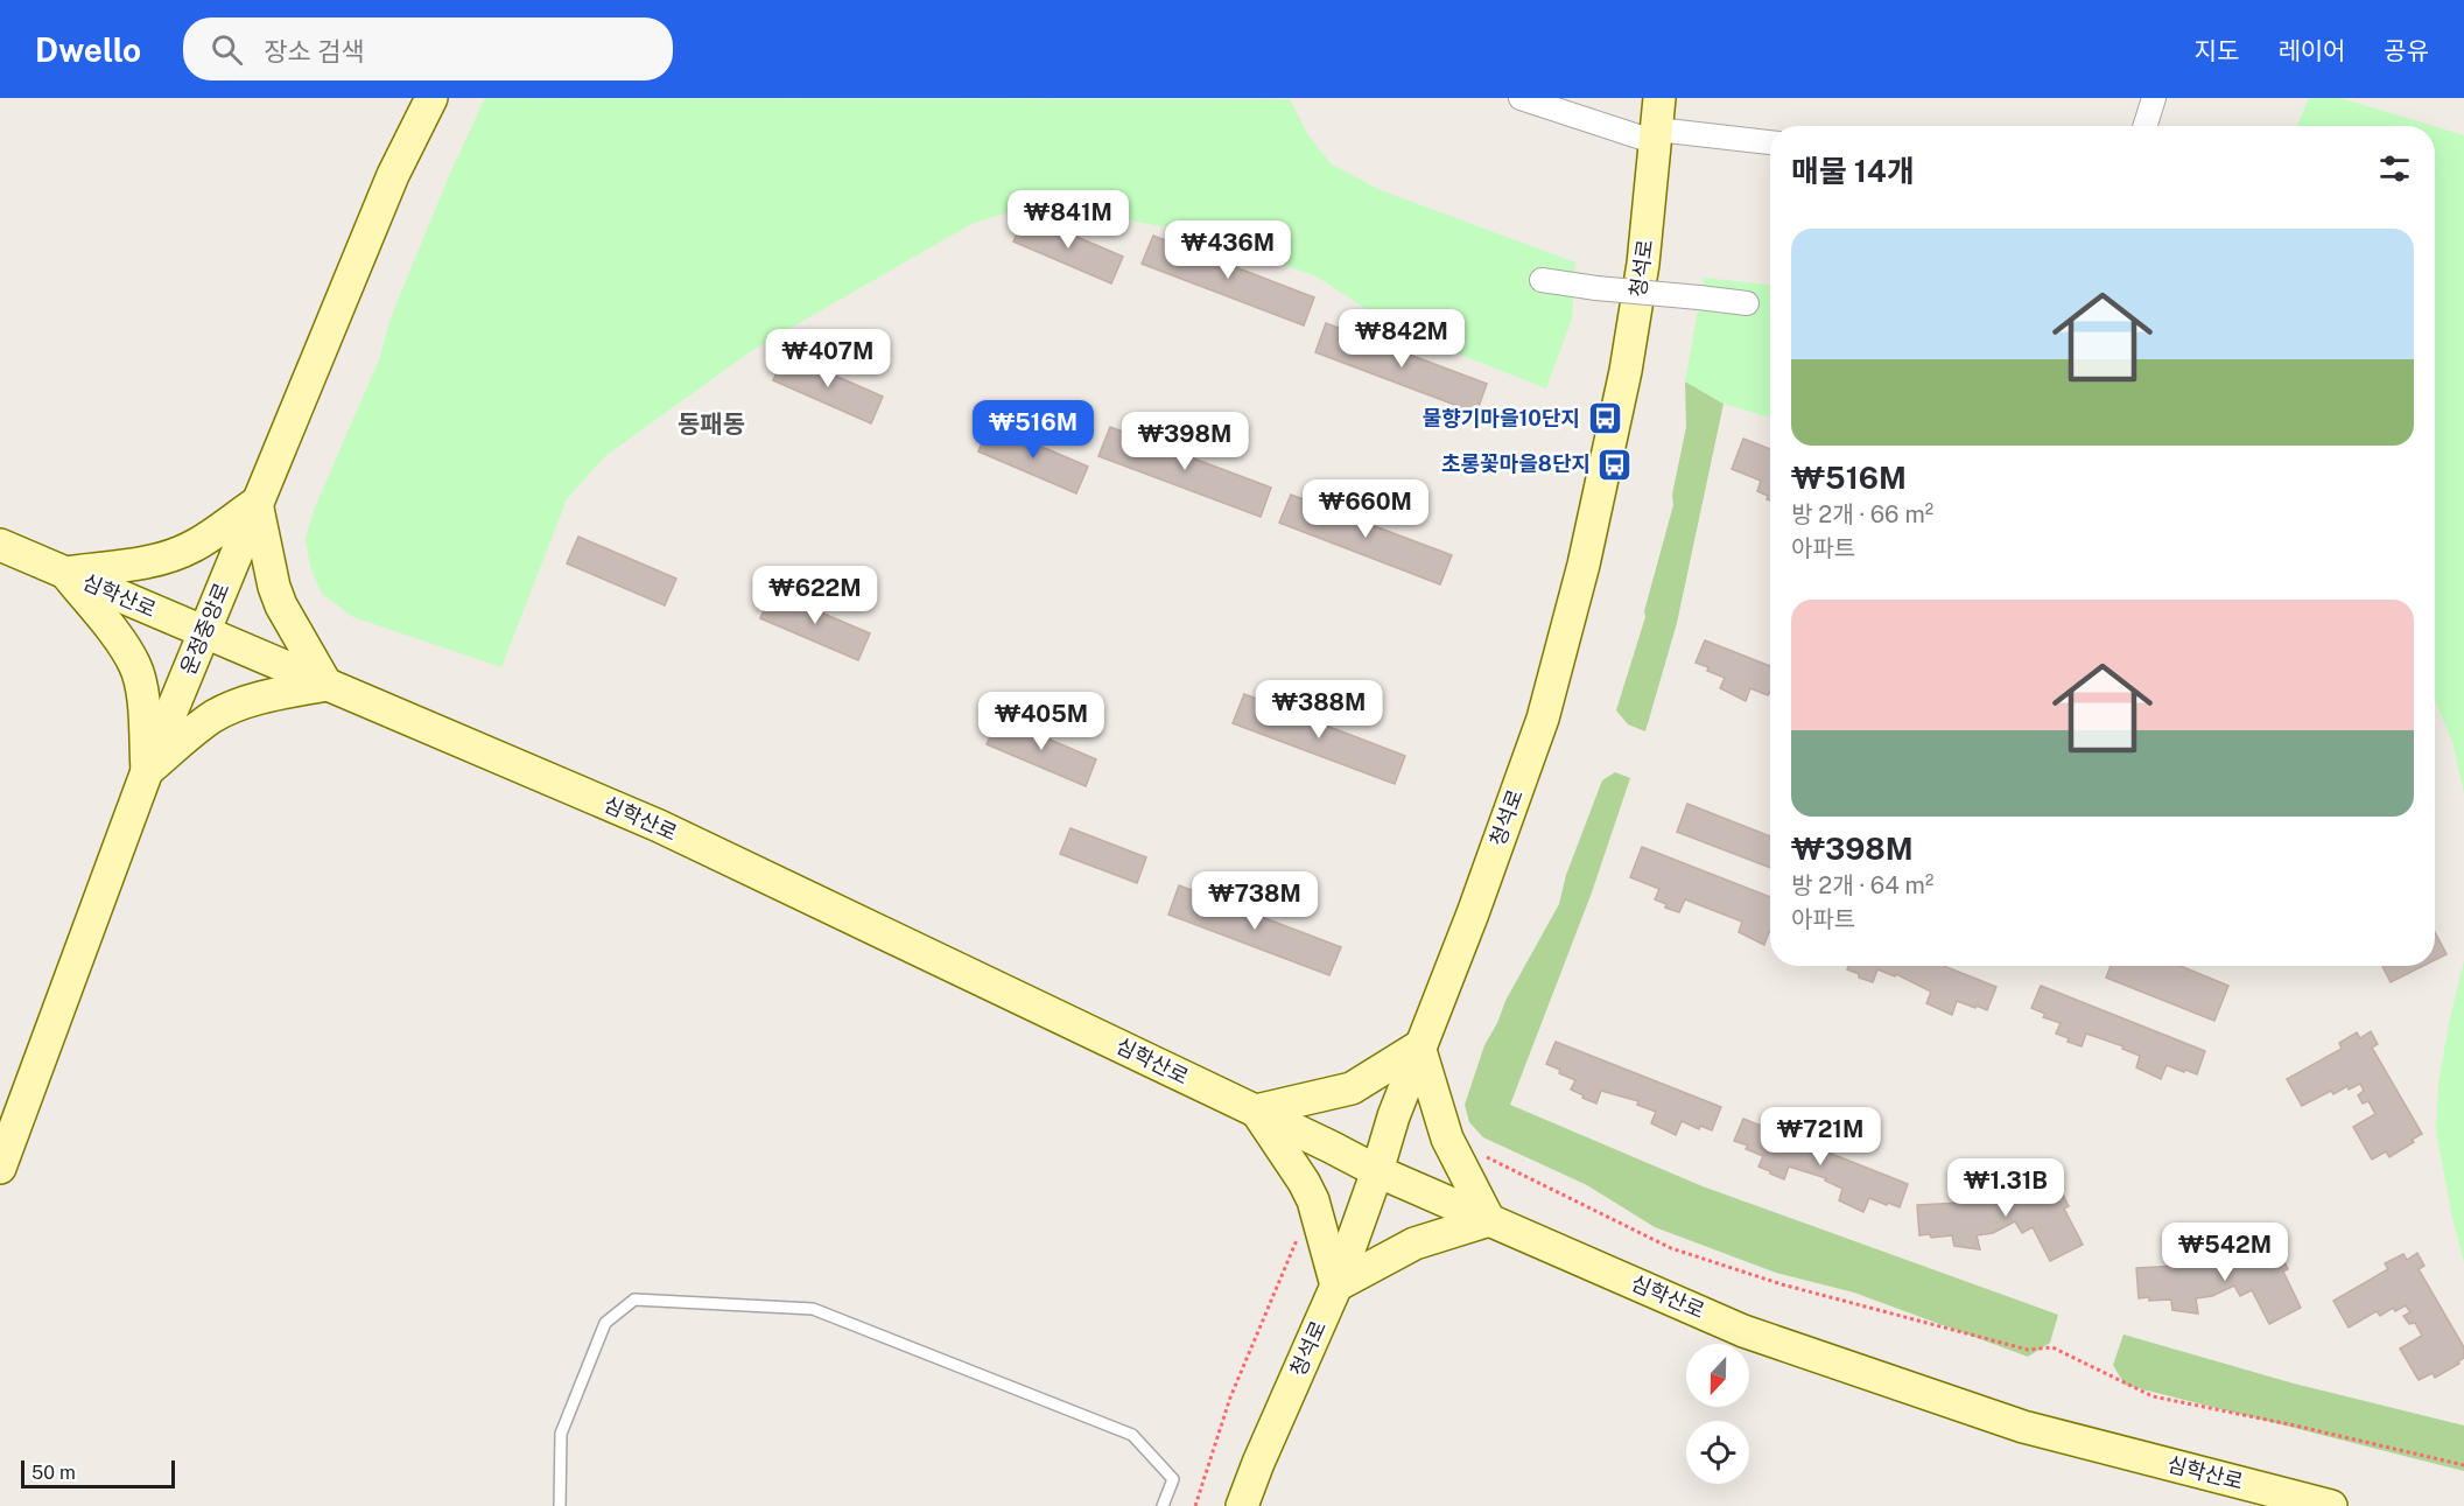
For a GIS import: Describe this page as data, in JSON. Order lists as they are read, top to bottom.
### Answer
{
  "streets": {
    "street": ["청석로", "심학산로", "운정중앙로"]
  },
  "crossings": [
    ["청석로", "심학산로"],
    ["심학산로", "운정중앙로"]
  ],
  "districts": ["동패동"],
  "places": {
    "bus stop": ["물향기마을10단지", "초롱꽃마을8단지"]
  },
  "scale_bar": "50 m",
  "north": "bottom",
  "page": {
    "header": "Dwello",
    "search": "장소 검색",
    "nav": ["지도", "레이어", "공유"],
    "heading": "매물 14개",
    "price": [
      "₩841M",
      "₩436M",
      "₩842M",
      "₩407M",
      "₩516M",
      "₩398M",
      "₩660M",
      "₩622M",
      "₩388M",
      "₩405M",
      "₩738M",
      "₩721M",
      "₩1.31B",
      "₩542M"
    ],
    "list": [
      {
        "name": "₩516M",
        "note": "방 2개 · 66 m² · 아파트"
      },
      {
        "name": "₩398M",
        "note": "방 2개 · 64 m² · 아파트"
      }
    ],
    "scale": "50 m"
  }
}
